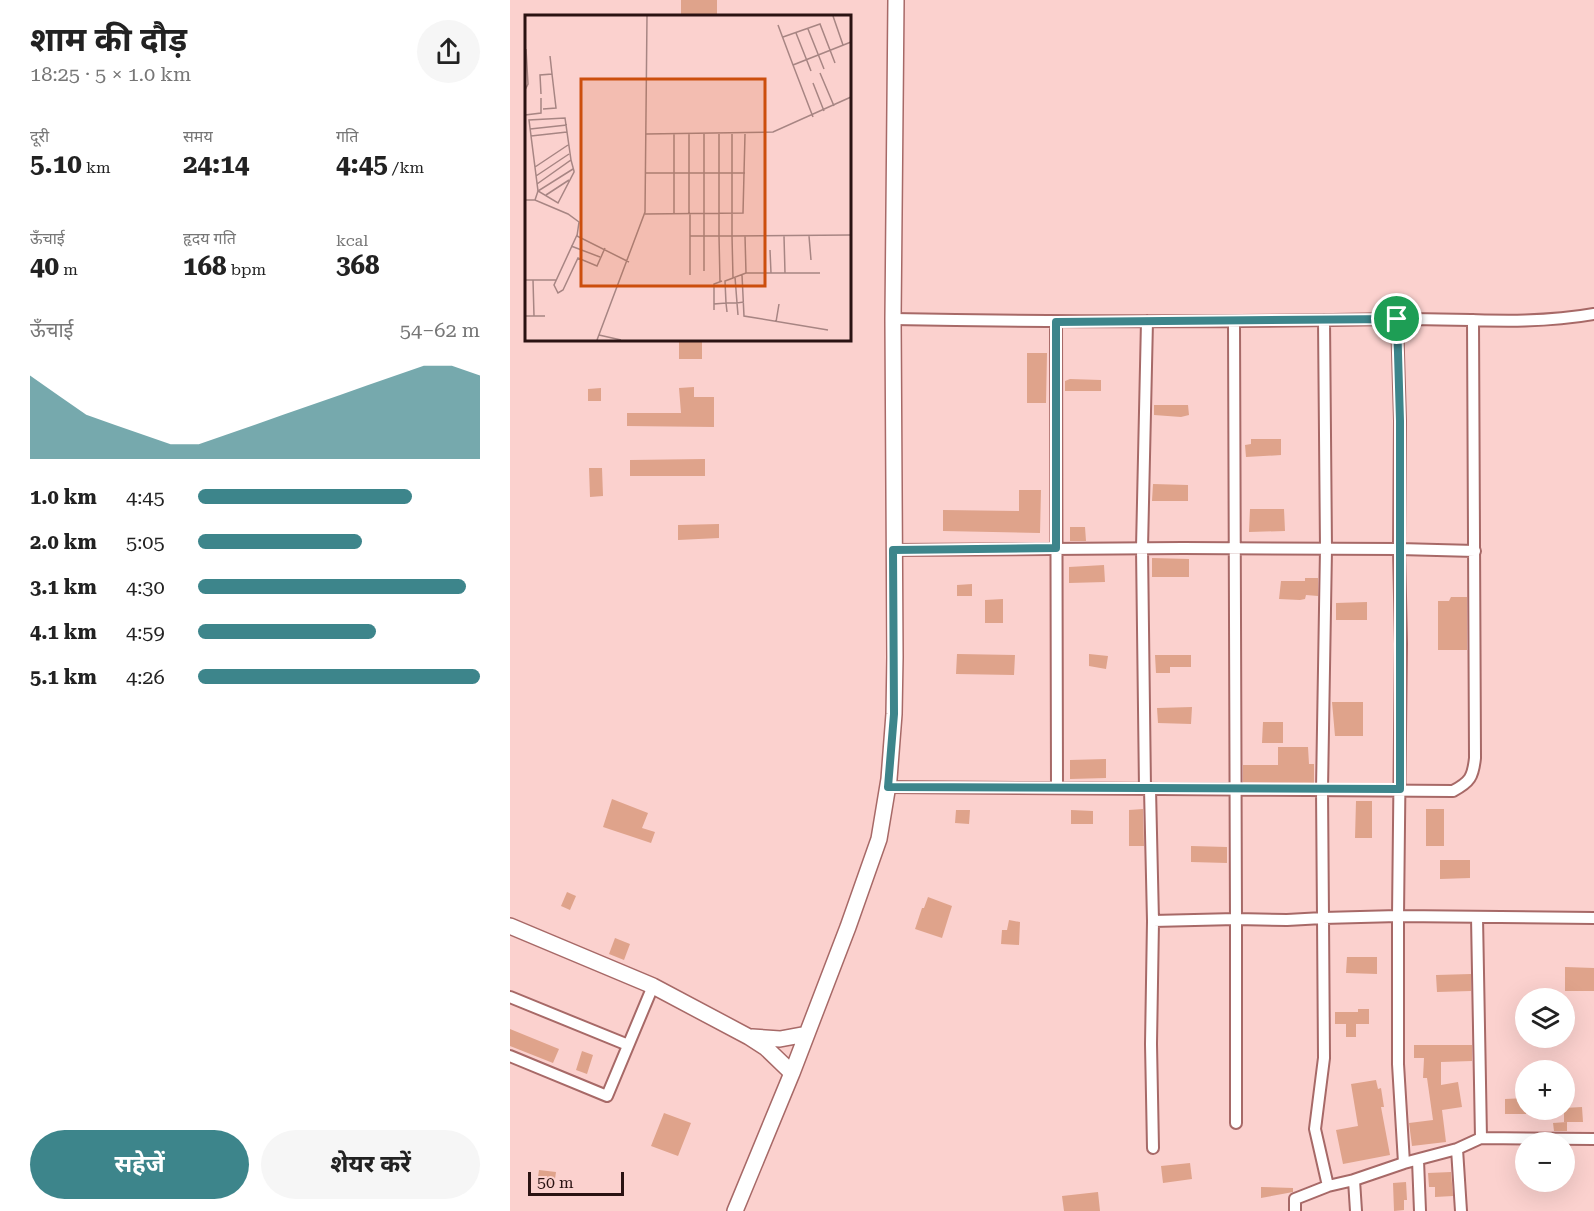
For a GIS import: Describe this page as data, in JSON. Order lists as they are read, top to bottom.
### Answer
{
  "scale_bar": "50 m",
  "page": {
    "heading": ["शाम की दौड़", "18:25 · 5 × 1.0 km"],
    "stats": [
      ["दूरी", "5.10 km"],
      ["समय", "24:14"],
      ["गति", "4:45 /km"],
      ["ऊँचाई", "40 m"],
      ["हृदय गति", "168 bpm"],
      ["kcal", "368"]
    ],
    "chart": ["ऊँचाई", "54–62 m"],
    "list": [
      {
        "name": "1.0 km",
        "note": "4:45"
      },
      {
        "name": "2.0 km",
        "note": "5:05"
      },
      {
        "name": "3.1 km",
        "note": "4:30"
      },
      {
        "name": "4.1 km",
        "note": "4:59"
      },
      {
        "name": "5.1 km",
        "note": "4:26"
      }
    ],
    "map_buttons": ["+", "−"],
    "buttons": ["सहेजें", "शेयर करें"],
    "scale": "50 m"
  }
}
